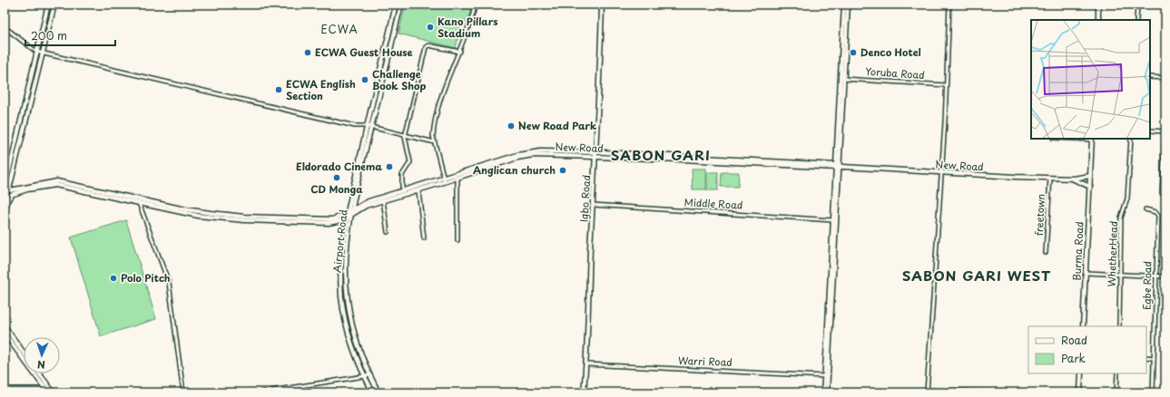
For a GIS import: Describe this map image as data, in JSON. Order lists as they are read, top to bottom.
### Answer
{
  "streets": {
    "main road": [
      "New Road",
      "Igbo Road",
      "Airport Road",
      "Burma Road"
    ],
    "street": [
      "Yoruba Road",
      "Middle Road",
      "freetown",
      "WhetherHead",
      "Egbe Road",
      "Warri Road"
    ]
  },
  "crossings": [
    ["New Road", "Igbo Road"],
    ["New Road", "freetown"],
    ["New Road", "Airport Road"],
    ["New Road", "Burma Road"],
    ["Igbo Road", "Middle Road"],
    ["Igbo Road", "Warri Road"]
  ],
  "districts": ["ECWA", "SABON GARI", "SABON GARI WEST"],
  "places": [
    "Kano Pillars Stadium",
    "ECWA Guest House",
    "Denco Hotel",
    "Challenge Book Shop",
    "ECWA English Section",
    "New Road Park",
    "Eldorado Cinema",
    "Anglican church",
    "CD Monga",
    "Polo Pitch"
  ],
  "legend": ["Road", "Park"],
  "scale_bar": "200 m",
  "north": "bottom"
}
